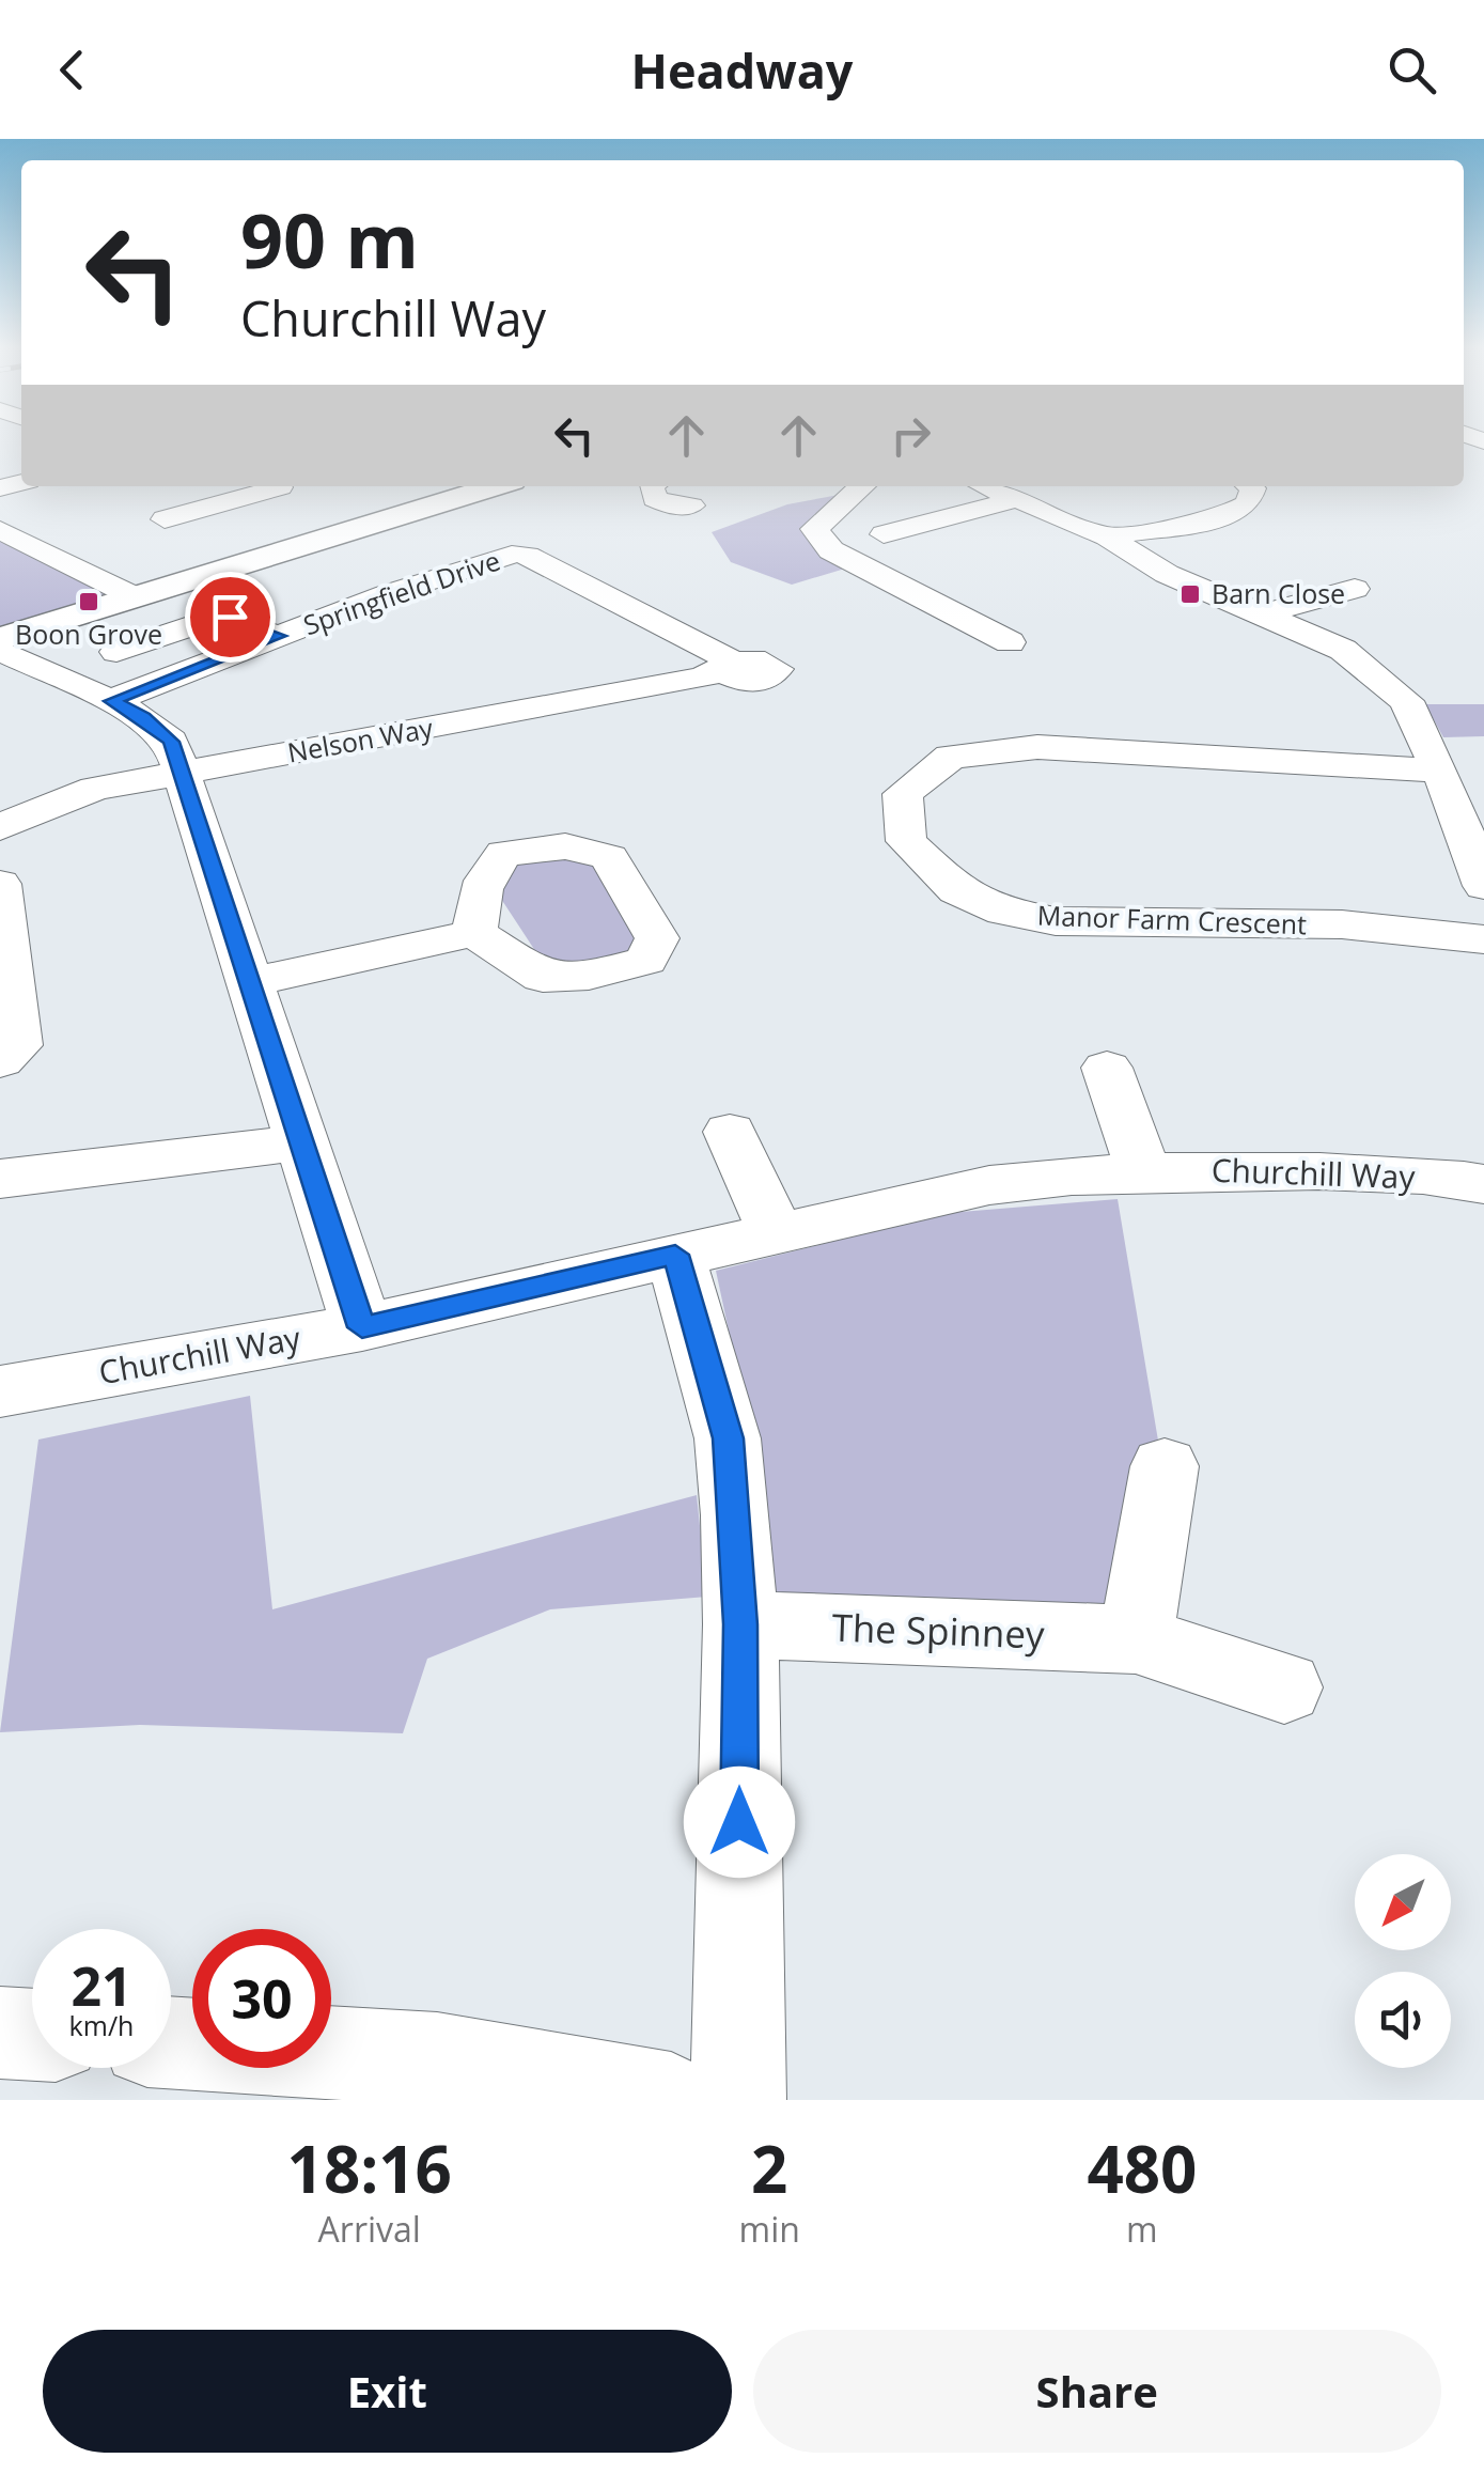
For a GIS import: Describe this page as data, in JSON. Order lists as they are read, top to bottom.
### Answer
{
  "streets": {
    "street": [
      "Springfield Drive",
      "Nelson Way",
      "Manor Farm Crescent",
      "Churchill Way",
      "The Spinney"
    ]
  },
  "crossings": [
    ["Springfield Drive", "Nelson Way"]
  ],
  "places": {
    "transit": ["Barn Close", "Boon Grove"]
  },
  "north": "bottom left",
  "page": {
    "header": "Headway",
    "turn": ["90 m", "Churchill Way"],
    "speed": "21 km/h",
    "limit": "30",
    "eta": [
      "18:16",
      "Arrival",
      "2",
      "min",
      "480",
      "m"
    ],
    "buttons": ["Exit", "Share"]
  }
}
